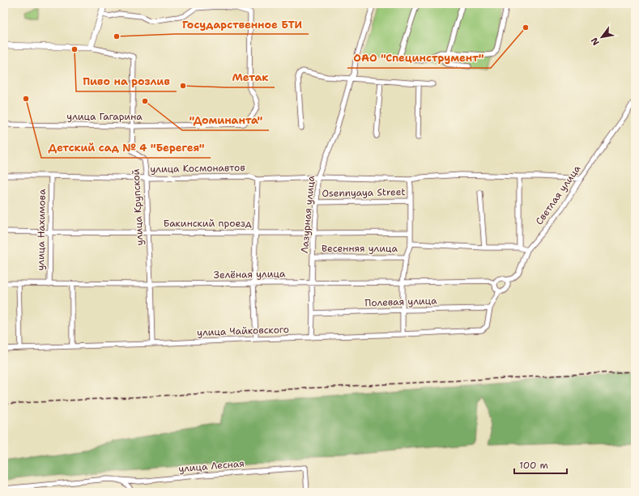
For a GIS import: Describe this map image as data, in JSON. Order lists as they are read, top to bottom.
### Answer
{
  "streets": {
    "street": [
      "улица Гагарина",
      "улица Космонавтов",
      "Osennyaya Street",
      "Светлая улица",
      "улица Крупской",
      "Лазурная улица",
      "Бакинский проезд",
      "улица Нахимова",
      "Весенняя улица",
      "Зелёная улица",
      "Полевая улица",
      "улица Чайковского",
      "улица Лесная"
    ]
  },
  "crossings": [
    ["улица Гагарина", "улица Крупской"],
    ["улица Космонавтов", "Светлая улица"],
    ["улица Космонавтов", "улица Крупской"],
    ["улица Космонавтов", "Лазурная улица"],
    ["улица Космонавтов", "улица Нахимова"],
    ["Osennyaya Street", "Лазурная улица"],
    ["Светлая улица", "Зелёная улица"],
    ["улица Крупской", "Бакинский проезд"],
    ["улица Крупской", "Зелёная улица"],
    ["улица Крупской", "улица Чайковского"],
    ["Лазурная улица", "Бакинский проезд"],
    ["Лазурная улица", "Весенняя улица"],
    ["Лазурная улица", "Зелёная улица"],
    ["Лазурная улица", "Полевая улица"],
    ["Лазурная улица", "улица Чайковского"],
    ["Бакинский проезд", "улица Нахимова"],
    ["улица Нахимова", "Зелёная улица"],
    ["Полевая улица", "улица Чайковского"]
  ],
  "places": [
    "ОАО \"Специнструмент\"",
    "Государственное БТИ",
    "Пиво на розлив",
    "Метак",
    "Детский сад № 4 \"Берегея\"",
    "\"Доминанта\""
  ],
  "scale_bar": "100 m",
  "north": "bottom left"
}
